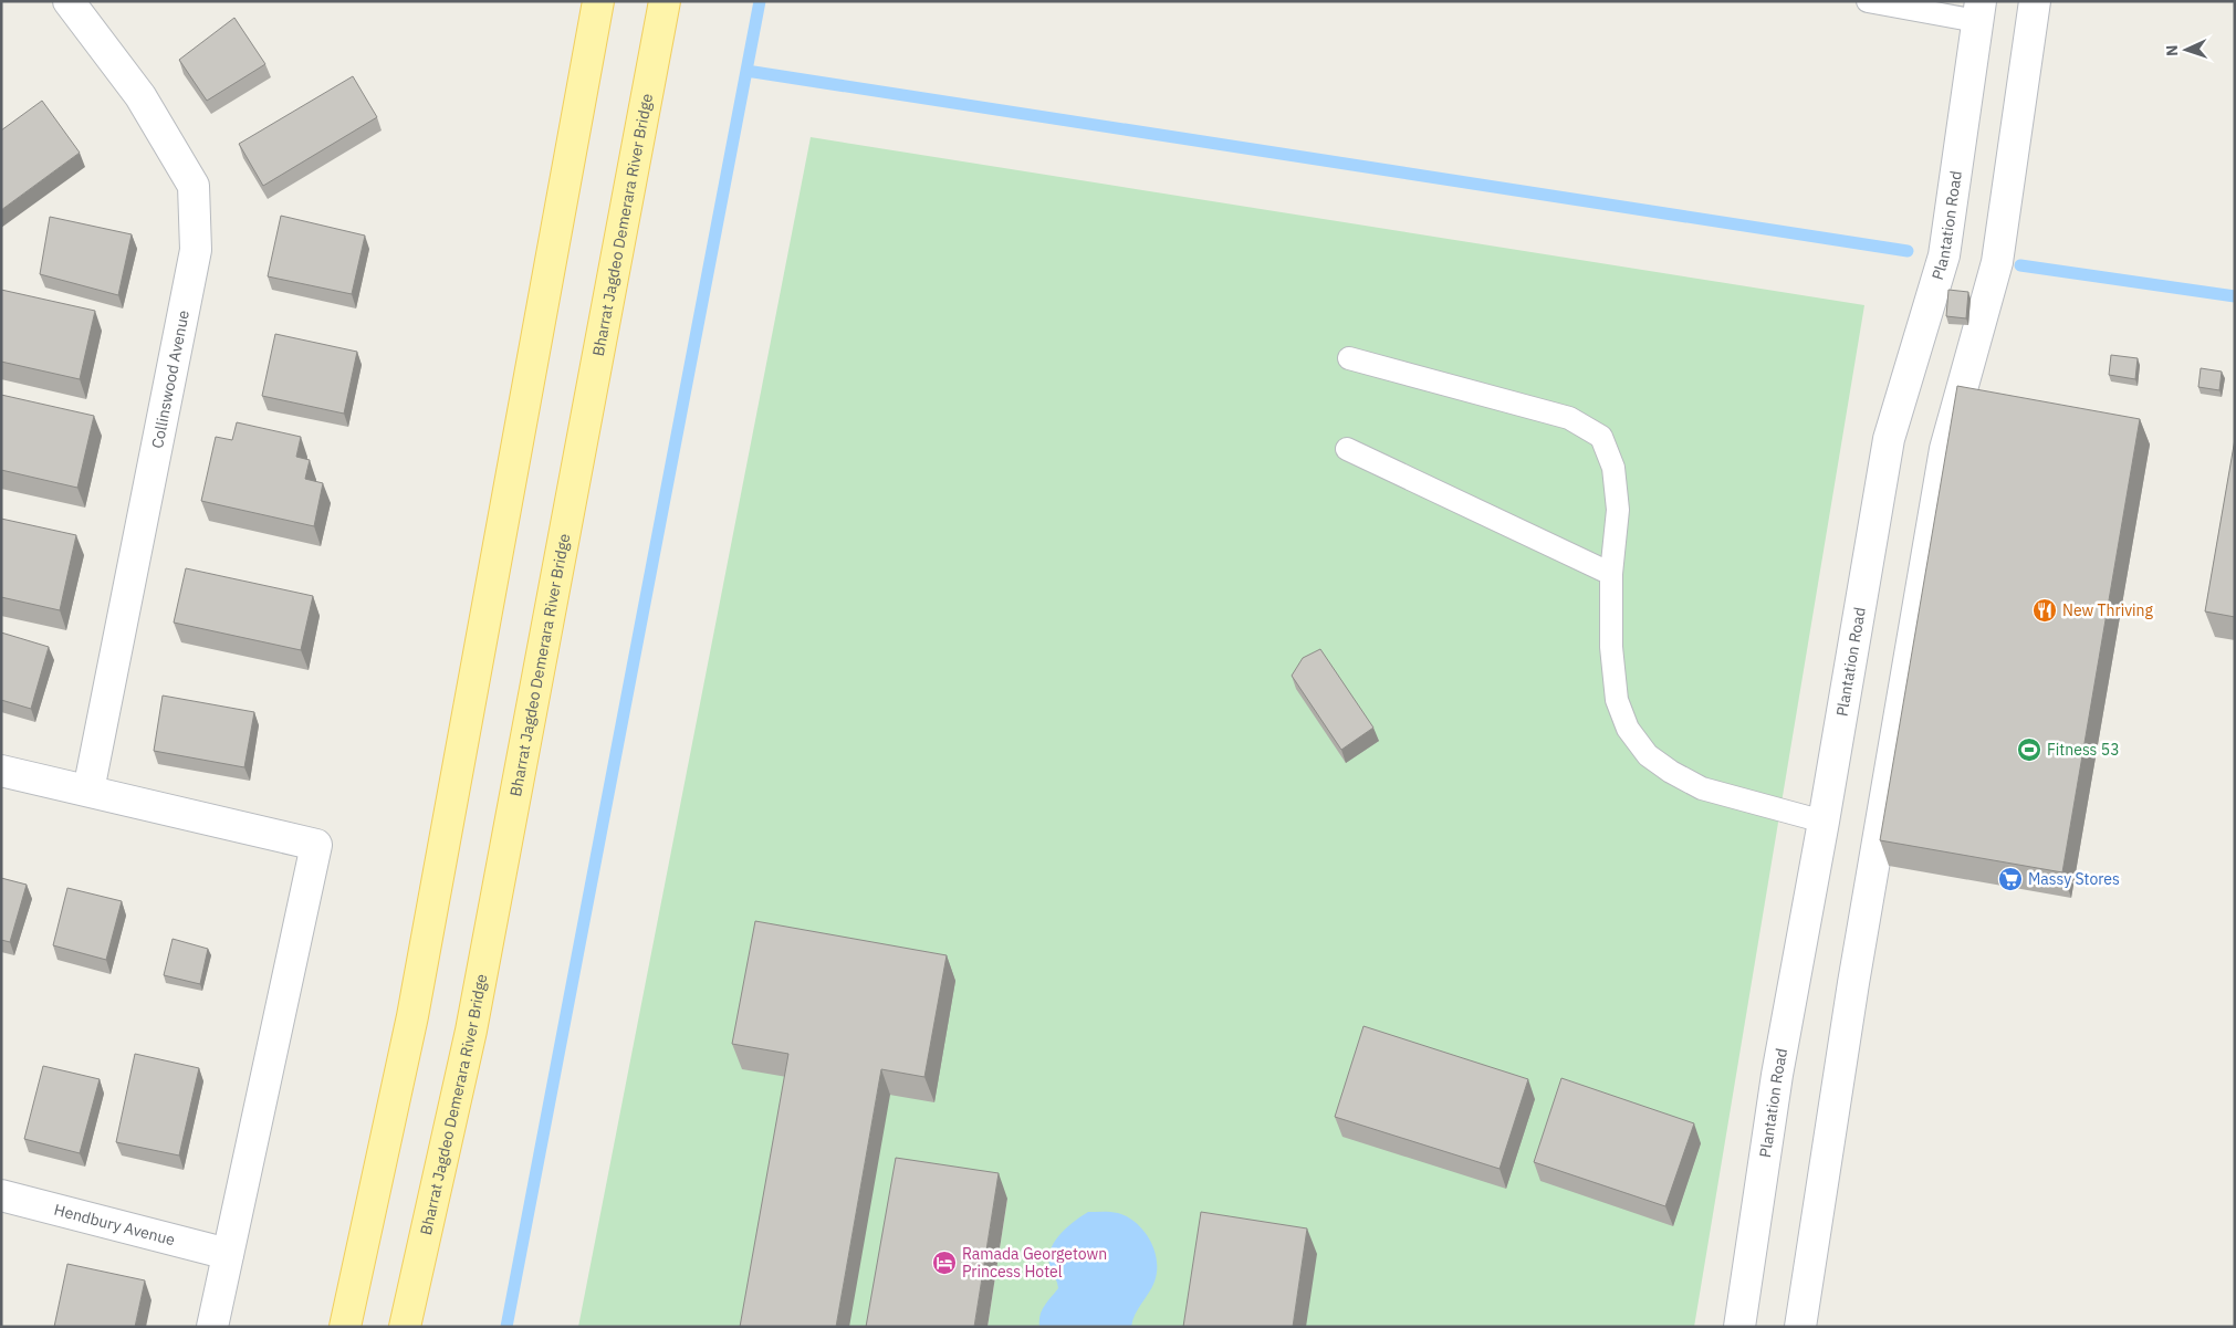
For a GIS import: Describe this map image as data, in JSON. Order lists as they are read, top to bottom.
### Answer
{
  "streets": {
    "main road": ["Bharrat Jagdeo Demerara River Bridge"],
    "street": ["Plantation Road", "Collinswood Avenue", "Hendbury Avenue"]
  },
  "places": {
    "restaurant": ["New Thriving"],
    "sports": ["Fitness 53"],
    "supermarket": ["Massy Stores"],
    "hotel": ["Ramada Georgetown Princess Hotel"]
  },
  "north": "left"
}
